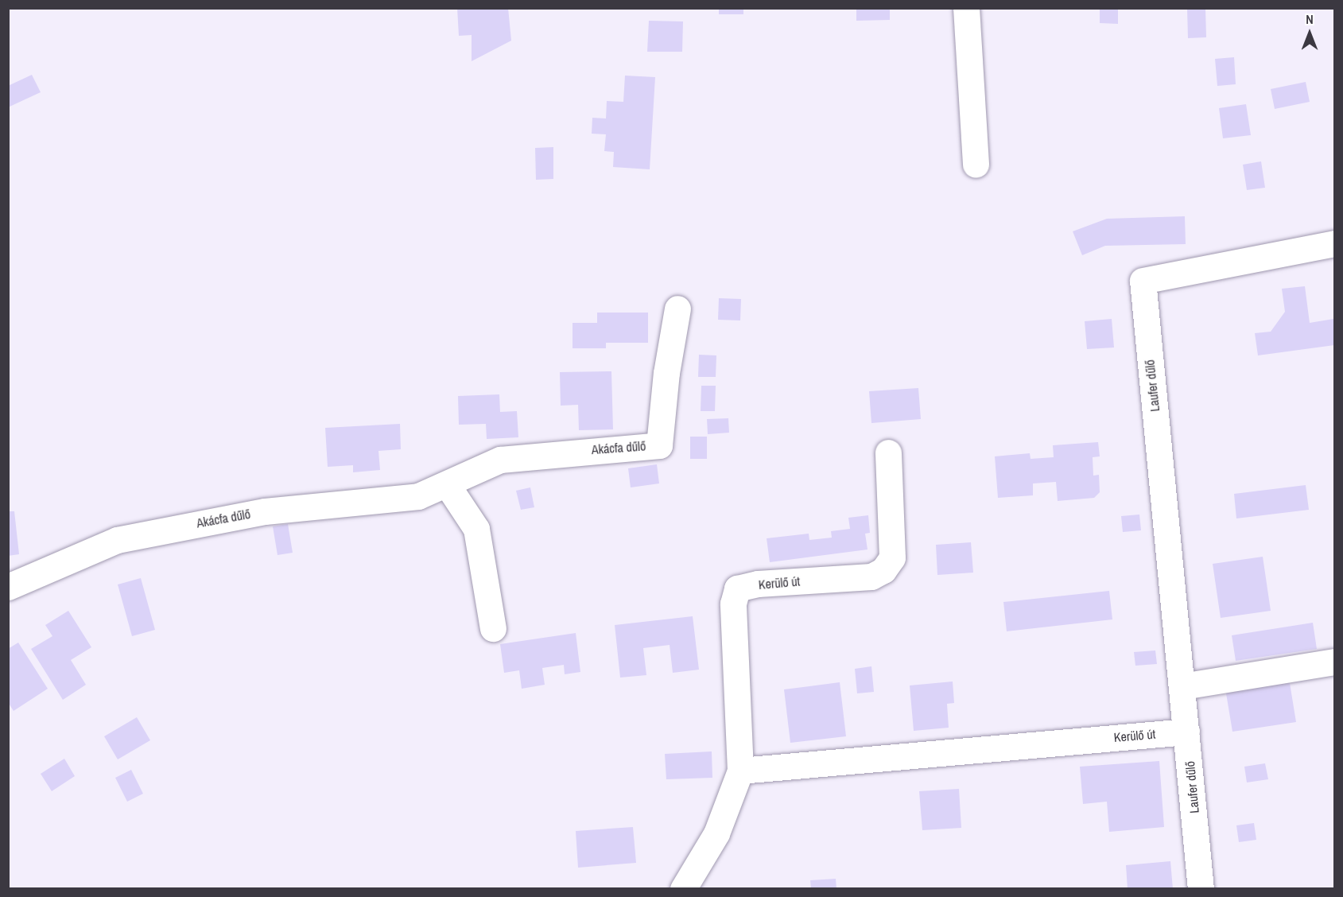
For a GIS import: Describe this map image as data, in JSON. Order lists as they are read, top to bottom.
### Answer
{
  "streets": {
    "street": ["Laufer dűlő", "Akácfa dűlő", "Kerülő út"]
  },
  "crossings": [
    ["Laufer dűlő", "Kerülő út"]
  ],
  "north": "top"
}
